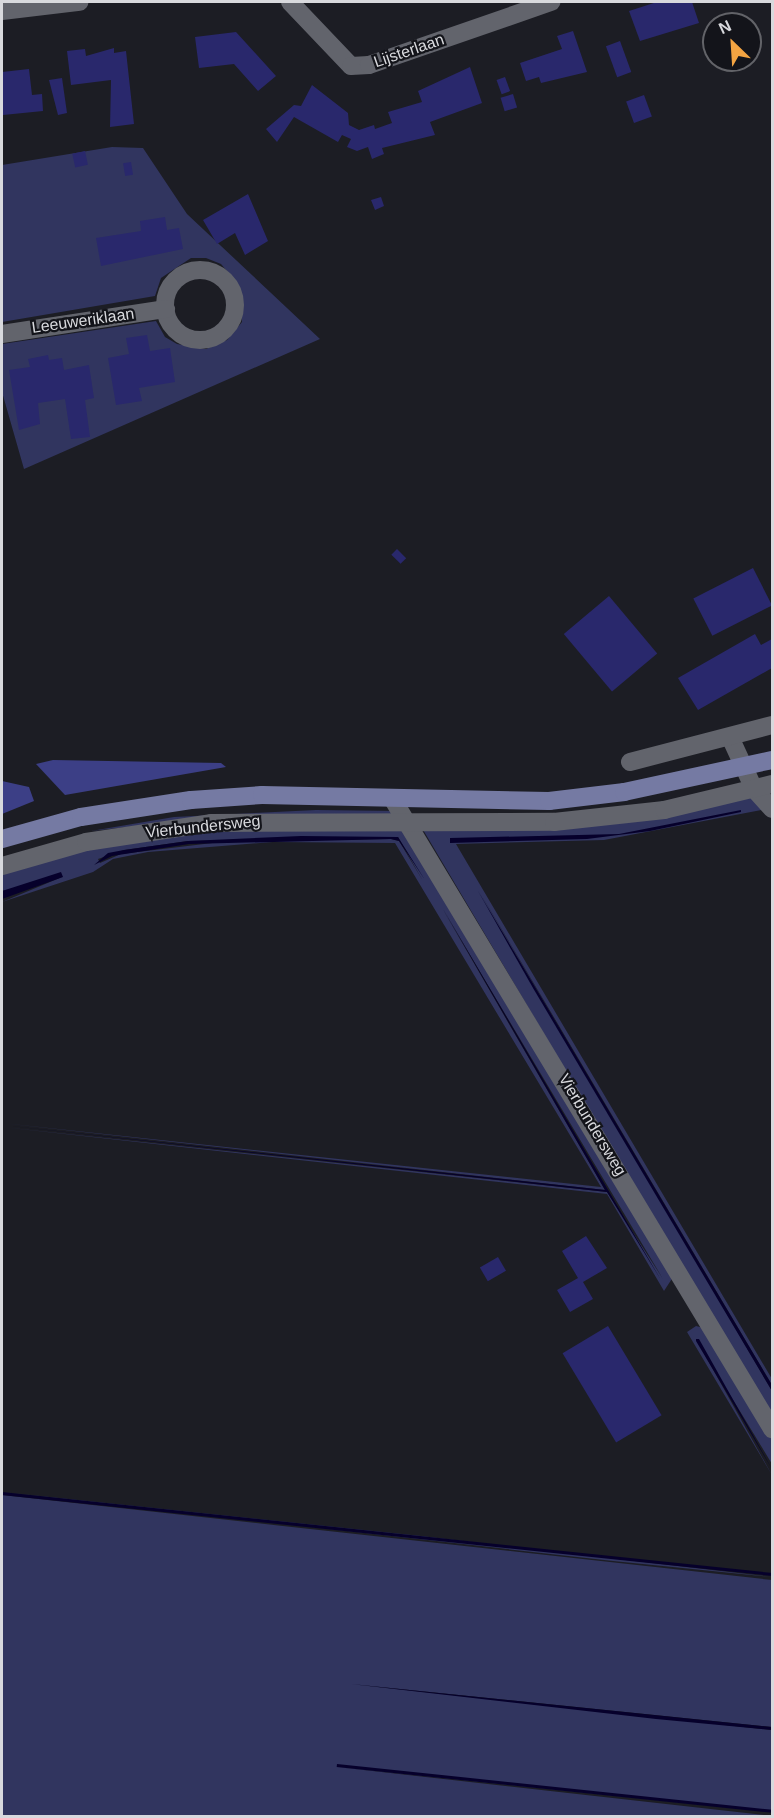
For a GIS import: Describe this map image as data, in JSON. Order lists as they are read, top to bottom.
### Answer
{
  "streets": {
    "main road": ["Vierbundersweg"],
    "street": ["Lijsterlaan", "Leeuweriklaan"]
  },
  "north": "top left"
}
